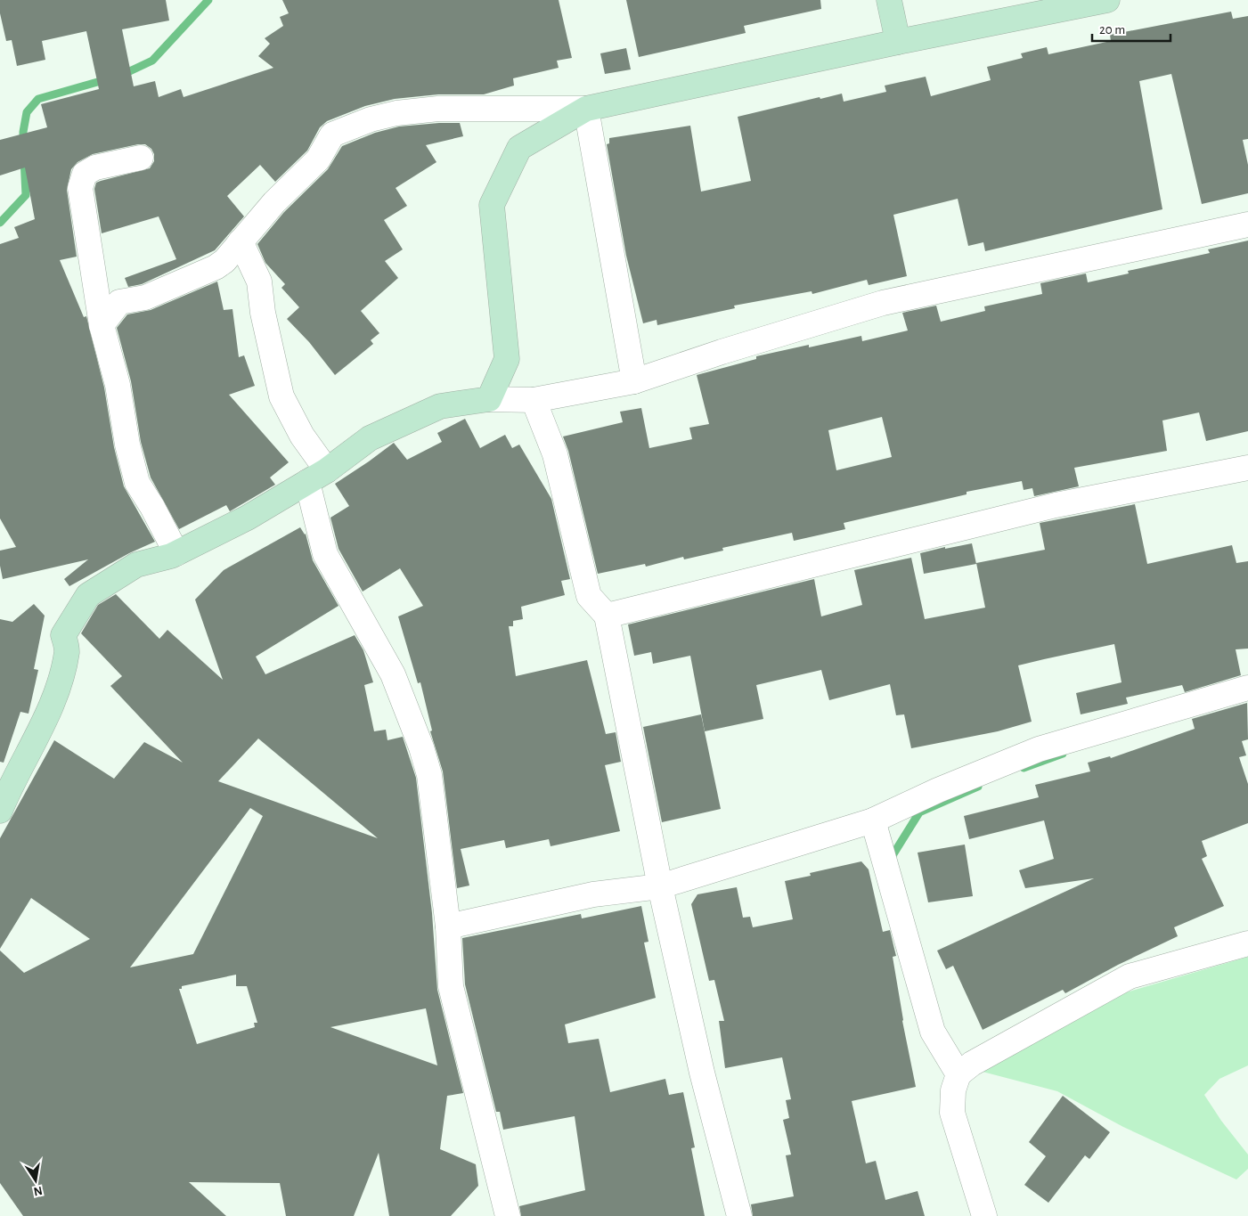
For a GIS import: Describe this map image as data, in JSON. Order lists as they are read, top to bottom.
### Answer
{
  "scale_bar": "20 m",
  "north": "bottom"
}
